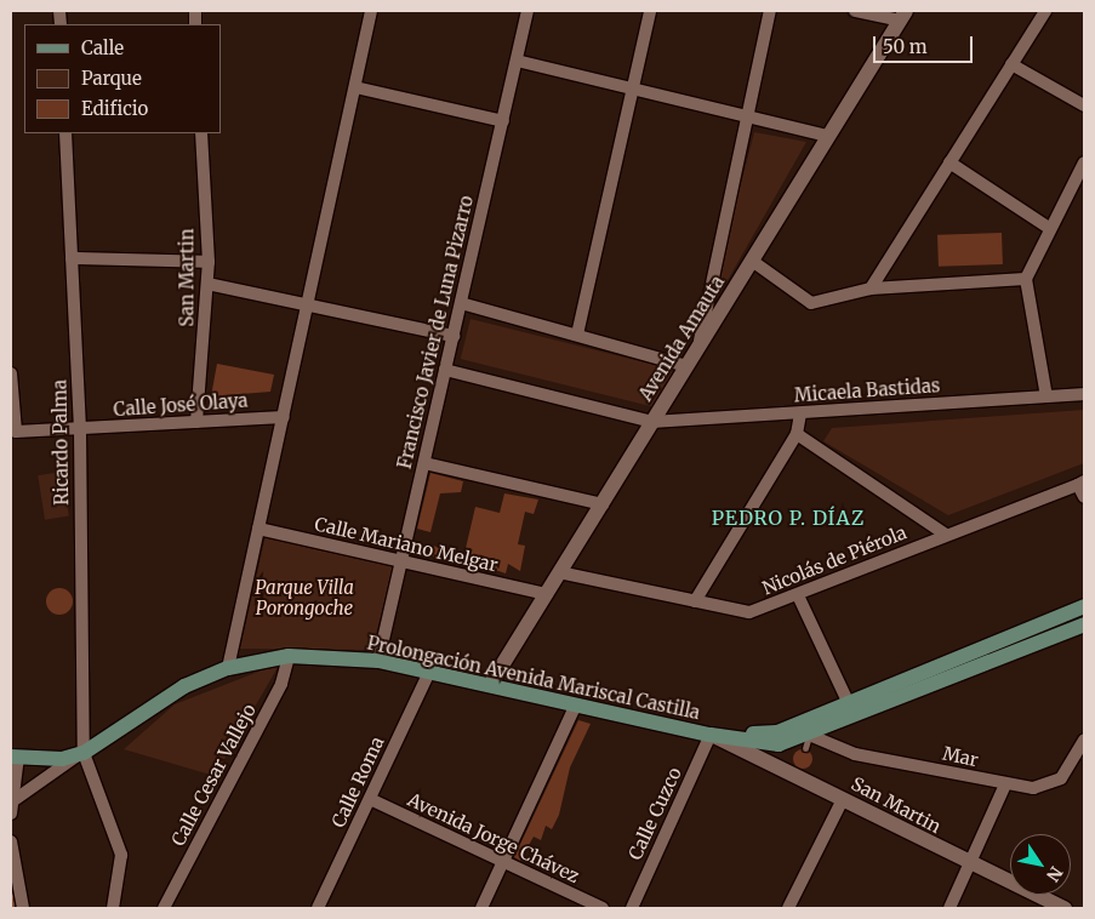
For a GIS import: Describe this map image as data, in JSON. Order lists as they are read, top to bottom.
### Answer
{
  "streets": {
    "main road": ["Prolongación Avenida Mariscal Castilla"],
    "street": [
      "San Martin",
      "Francisco Javier de Luna Pizarro",
      "Avenida Amauta",
      "Micaela Bastidas",
      "Calle José Olaya",
      "Ricardo Palma",
      "Calle Mariano Melgar",
      "Nicolás de Piérola",
      "Mar",
      "Calle Cesar Vallejo",
      "Calle Roma",
      "Calle Cuzco",
      "Avenida Jorge Chávez"
    ]
  },
  "crossings": [
    ["San Martin", "Calle José Olaya"],
    ["San Martin", "Prolongación Avenida Mariscal Castilla"],
    ["San Martin", "Calle Cuzco"],
    ["Francisco Javier de Luna Pizarro", "Micaela Bastidas"],
    ["Francisco Javier de Luna Pizarro", "Calle Mariano Melgar"],
    ["Francisco Javier de Luna Pizarro", "Prolongación Avenida Mariscal Castilla"],
    ["Avenida Amauta", "Micaela Bastidas"],
    ["Avenida Amauta", "Calle Mariano Melgar"],
    ["Avenida Amauta", "Nicolás de Piérola"],
    ["Avenida Amauta", "Prolongación Avenida Mariscal Castilla"],
    ["Calle José Olaya", "Ricardo Palma"],
    ["Ricardo Palma", "Prolongación Avenida Mariscal Castilla"],
    ["Prolongación Avenida Mariscal Castilla", "Mar"],
    ["Prolongación Avenida Mariscal Castilla", "Calle Cesar Vallejo"],
    ["Prolongación Avenida Mariscal Castilla", "Calle Roma"],
    ["Prolongación Avenida Mariscal Castilla", "Calle Cuzco"],
    ["Calle Roma", "Avenida Jorge Chávez"]
  ],
  "districts": ["PEDRO P. DÍAZ"],
  "parks": ["Parque Villa Porongoche"],
  "legend": ["Calle", "Parque", "Edificio"],
  "scale_bar": "50 m",
  "north": "bottom right"
}
